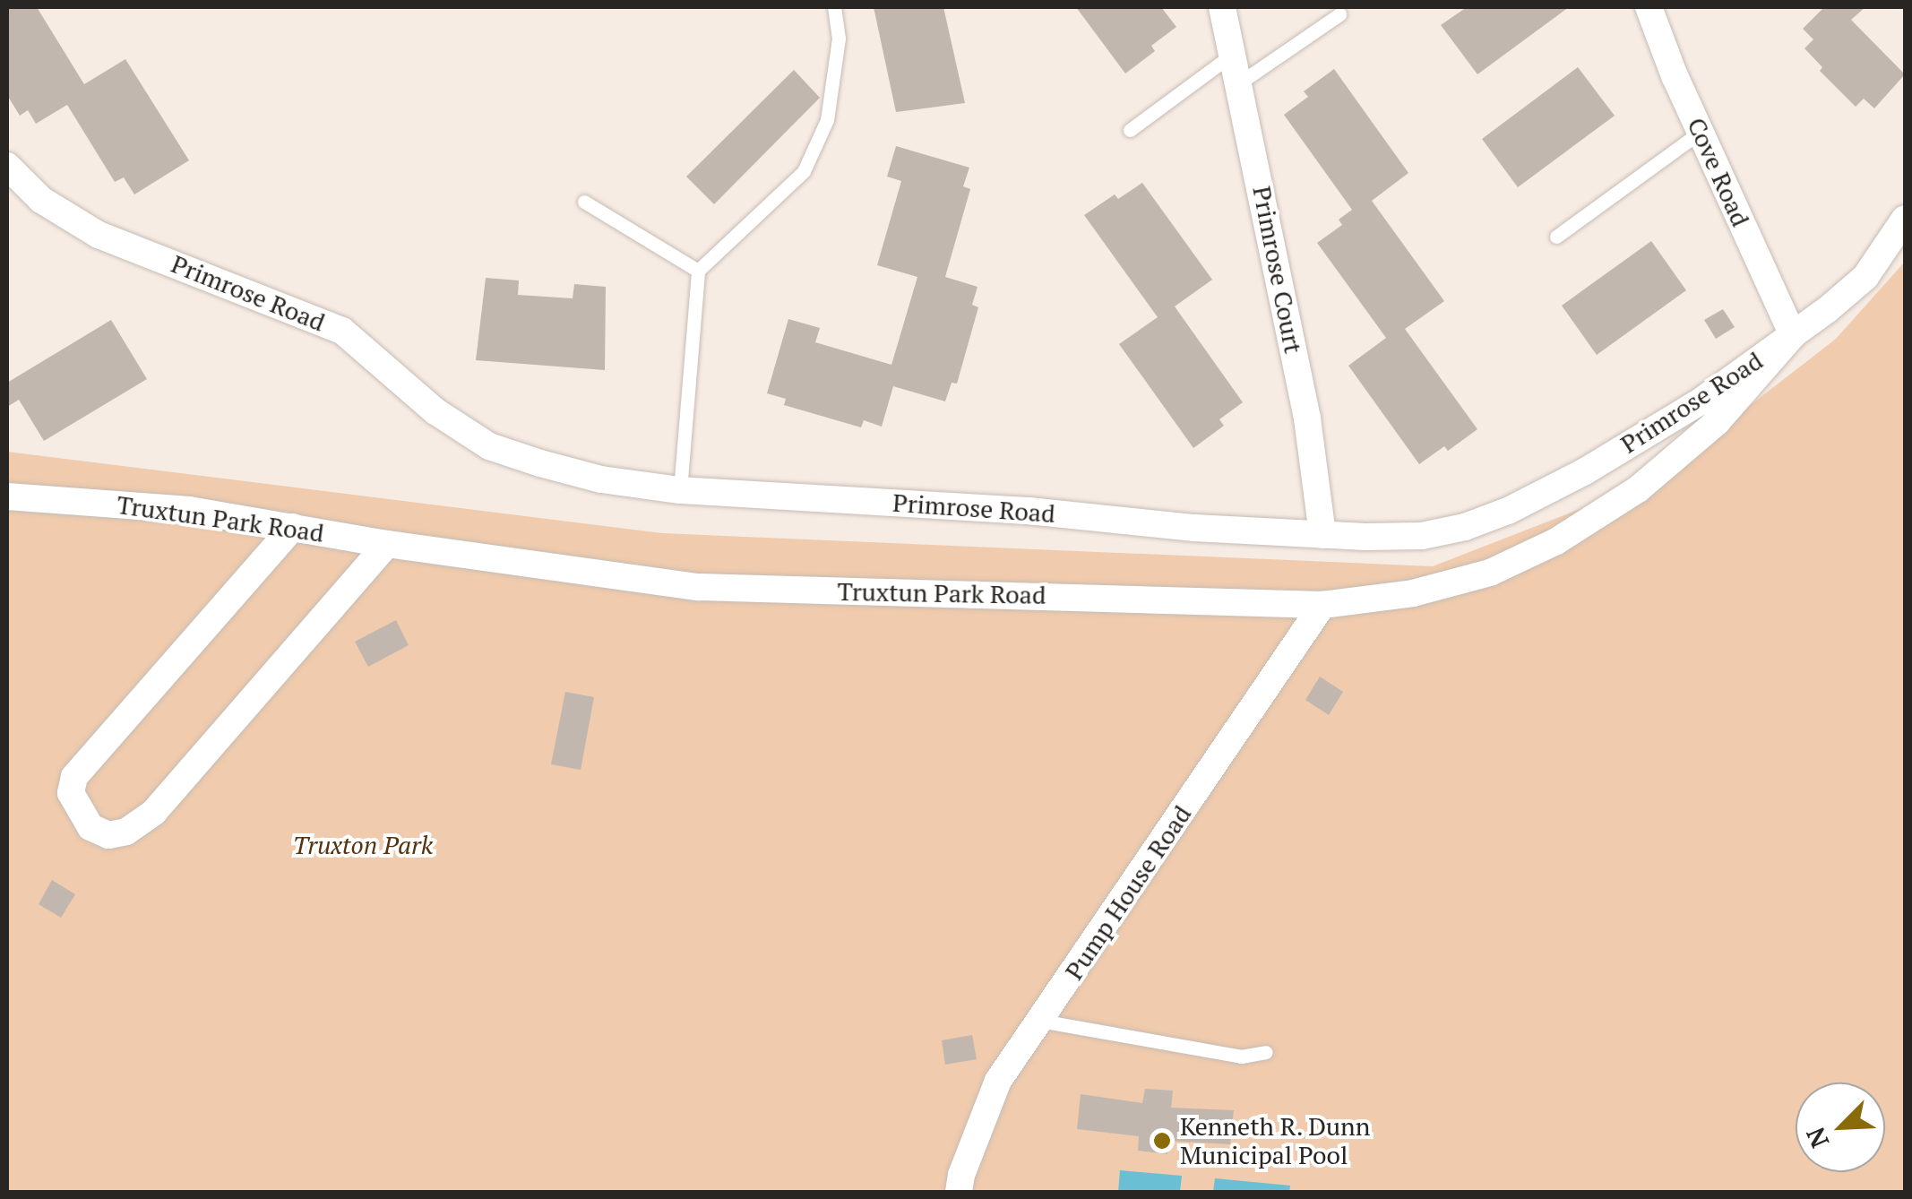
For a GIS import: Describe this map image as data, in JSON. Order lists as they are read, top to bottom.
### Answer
{
  "streets": {
    "street": [
      "Cove Road",
      "Primrose Court",
      "Primrose Road",
      "Truxtun Park Road",
      "Pump House Road"
    ]
  },
  "crossings": [
    ["Cove Road", "Primrose Road"],
    ["Cove Road", "Truxtun Park Road"],
    ["Primrose Court", "Primrose Road"],
    ["Primrose Road", "Truxtun Park Road"],
    ["Truxtun Park Road", "Pump House Road"]
  ],
  "parks": ["Truxton Park"],
  "places": ["Kenneth R. Dunn Municipal Pool"],
  "north": "bottom left"
}
